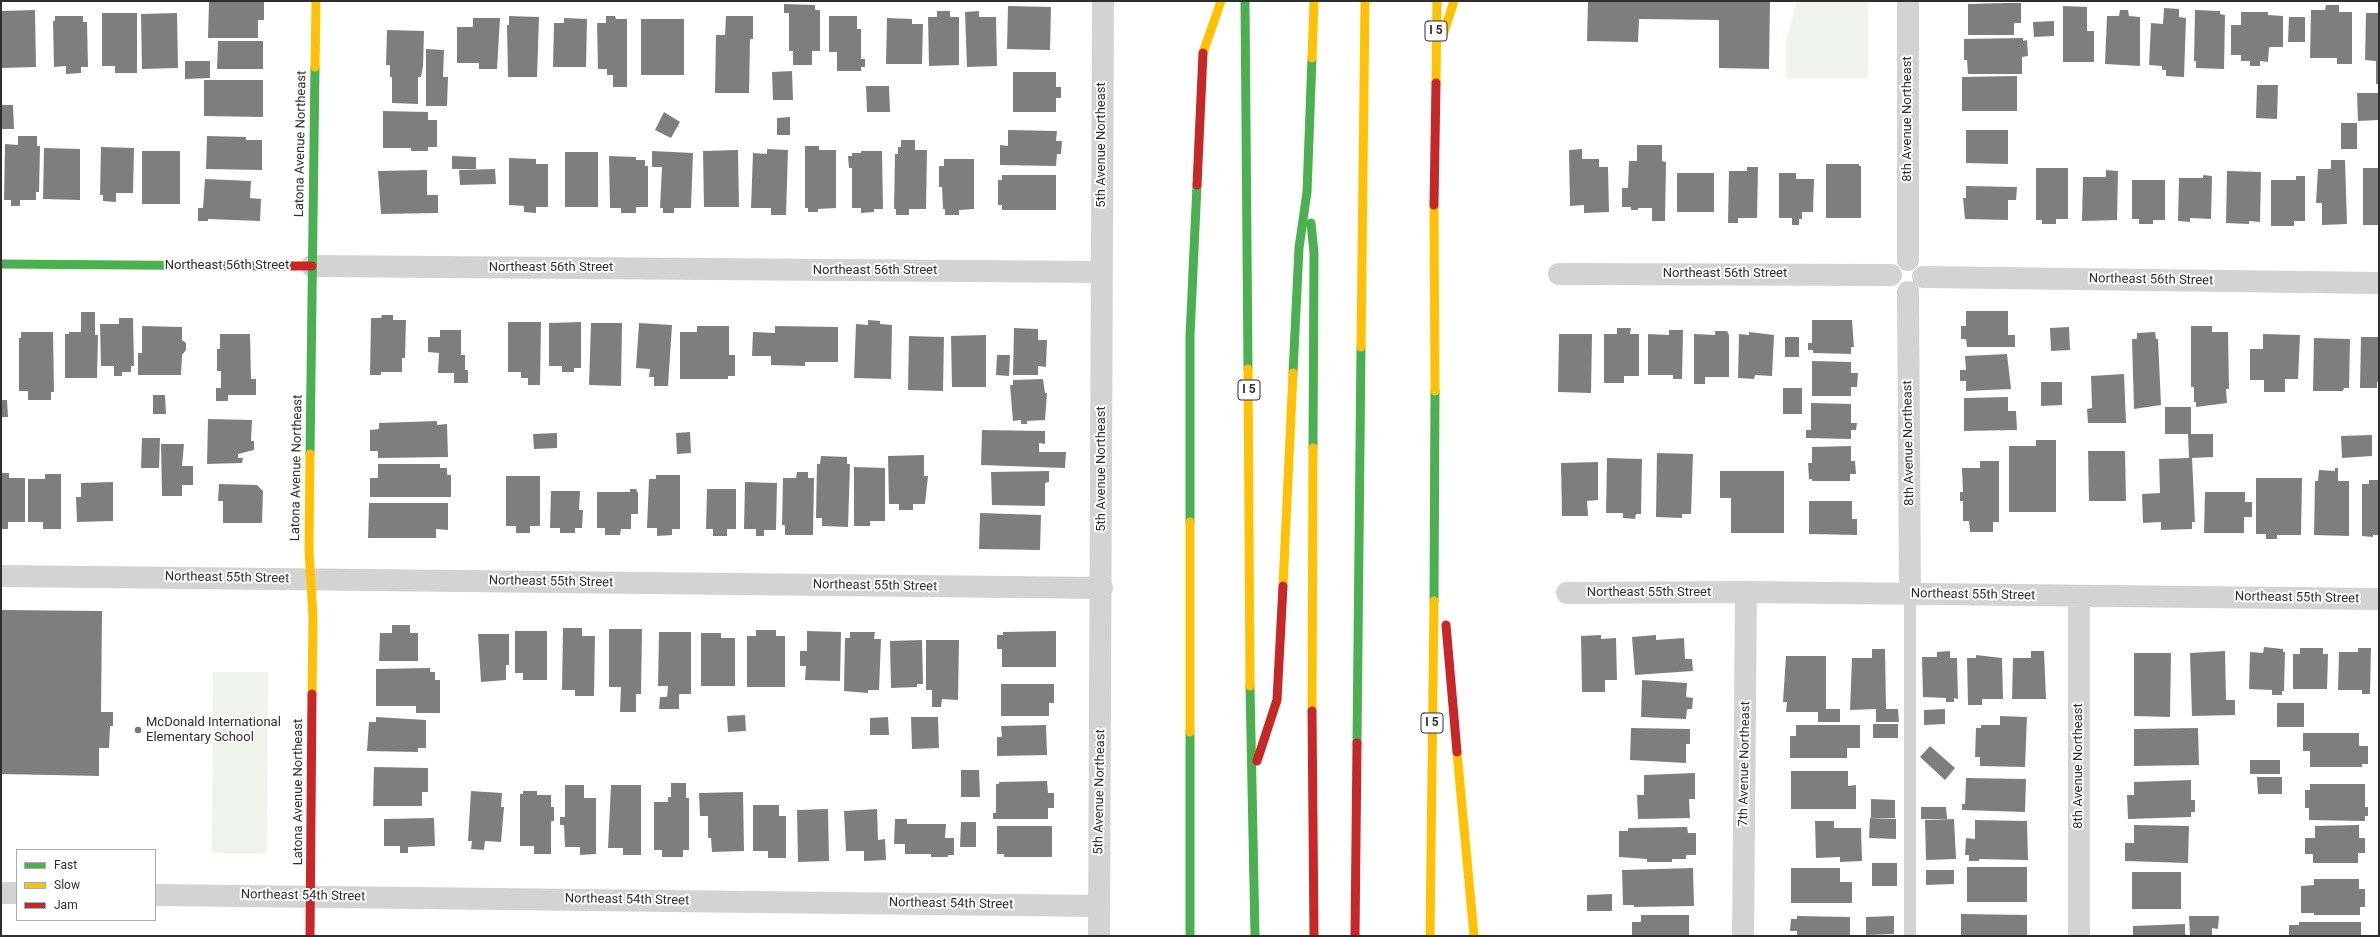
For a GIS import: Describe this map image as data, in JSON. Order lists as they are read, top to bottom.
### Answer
{
  "streets": {
    "main road": ["I 5", "Latona Avenue Northeast", "Northeast 56th Street"],
    "street": [
      "8th Avenue Northeast",
      "5th Avenue Northeast",
      "Northeast 55th Street",
      "7th Avenue Northeast",
      "Northeast 54th Street"
    ]
  },
  "crossings": [
    ["8th Avenue Northeast", "Northeast 56th Street"],
    ["8th Avenue Northeast", "Northeast 55th Street"],
    ["Latona Avenue Northeast", "Northeast 56th Street"],
    ["Latona Avenue Northeast", "Northeast 55th Street"],
    ["Latona Avenue Northeast", "Northeast 54th Street"],
    ["5th Avenue Northeast", "Northeast 56th Street"],
    ["5th Avenue Northeast", "Northeast 55th Street"],
    ["5th Avenue Northeast", "Northeast 54th Street"],
    ["Northeast 55th Street", "7th Avenue Northeast"]
  ],
  "places": ["McDonald International Elementary School"],
  "legend": ["Fast", "Slow", "Jam"]
}
